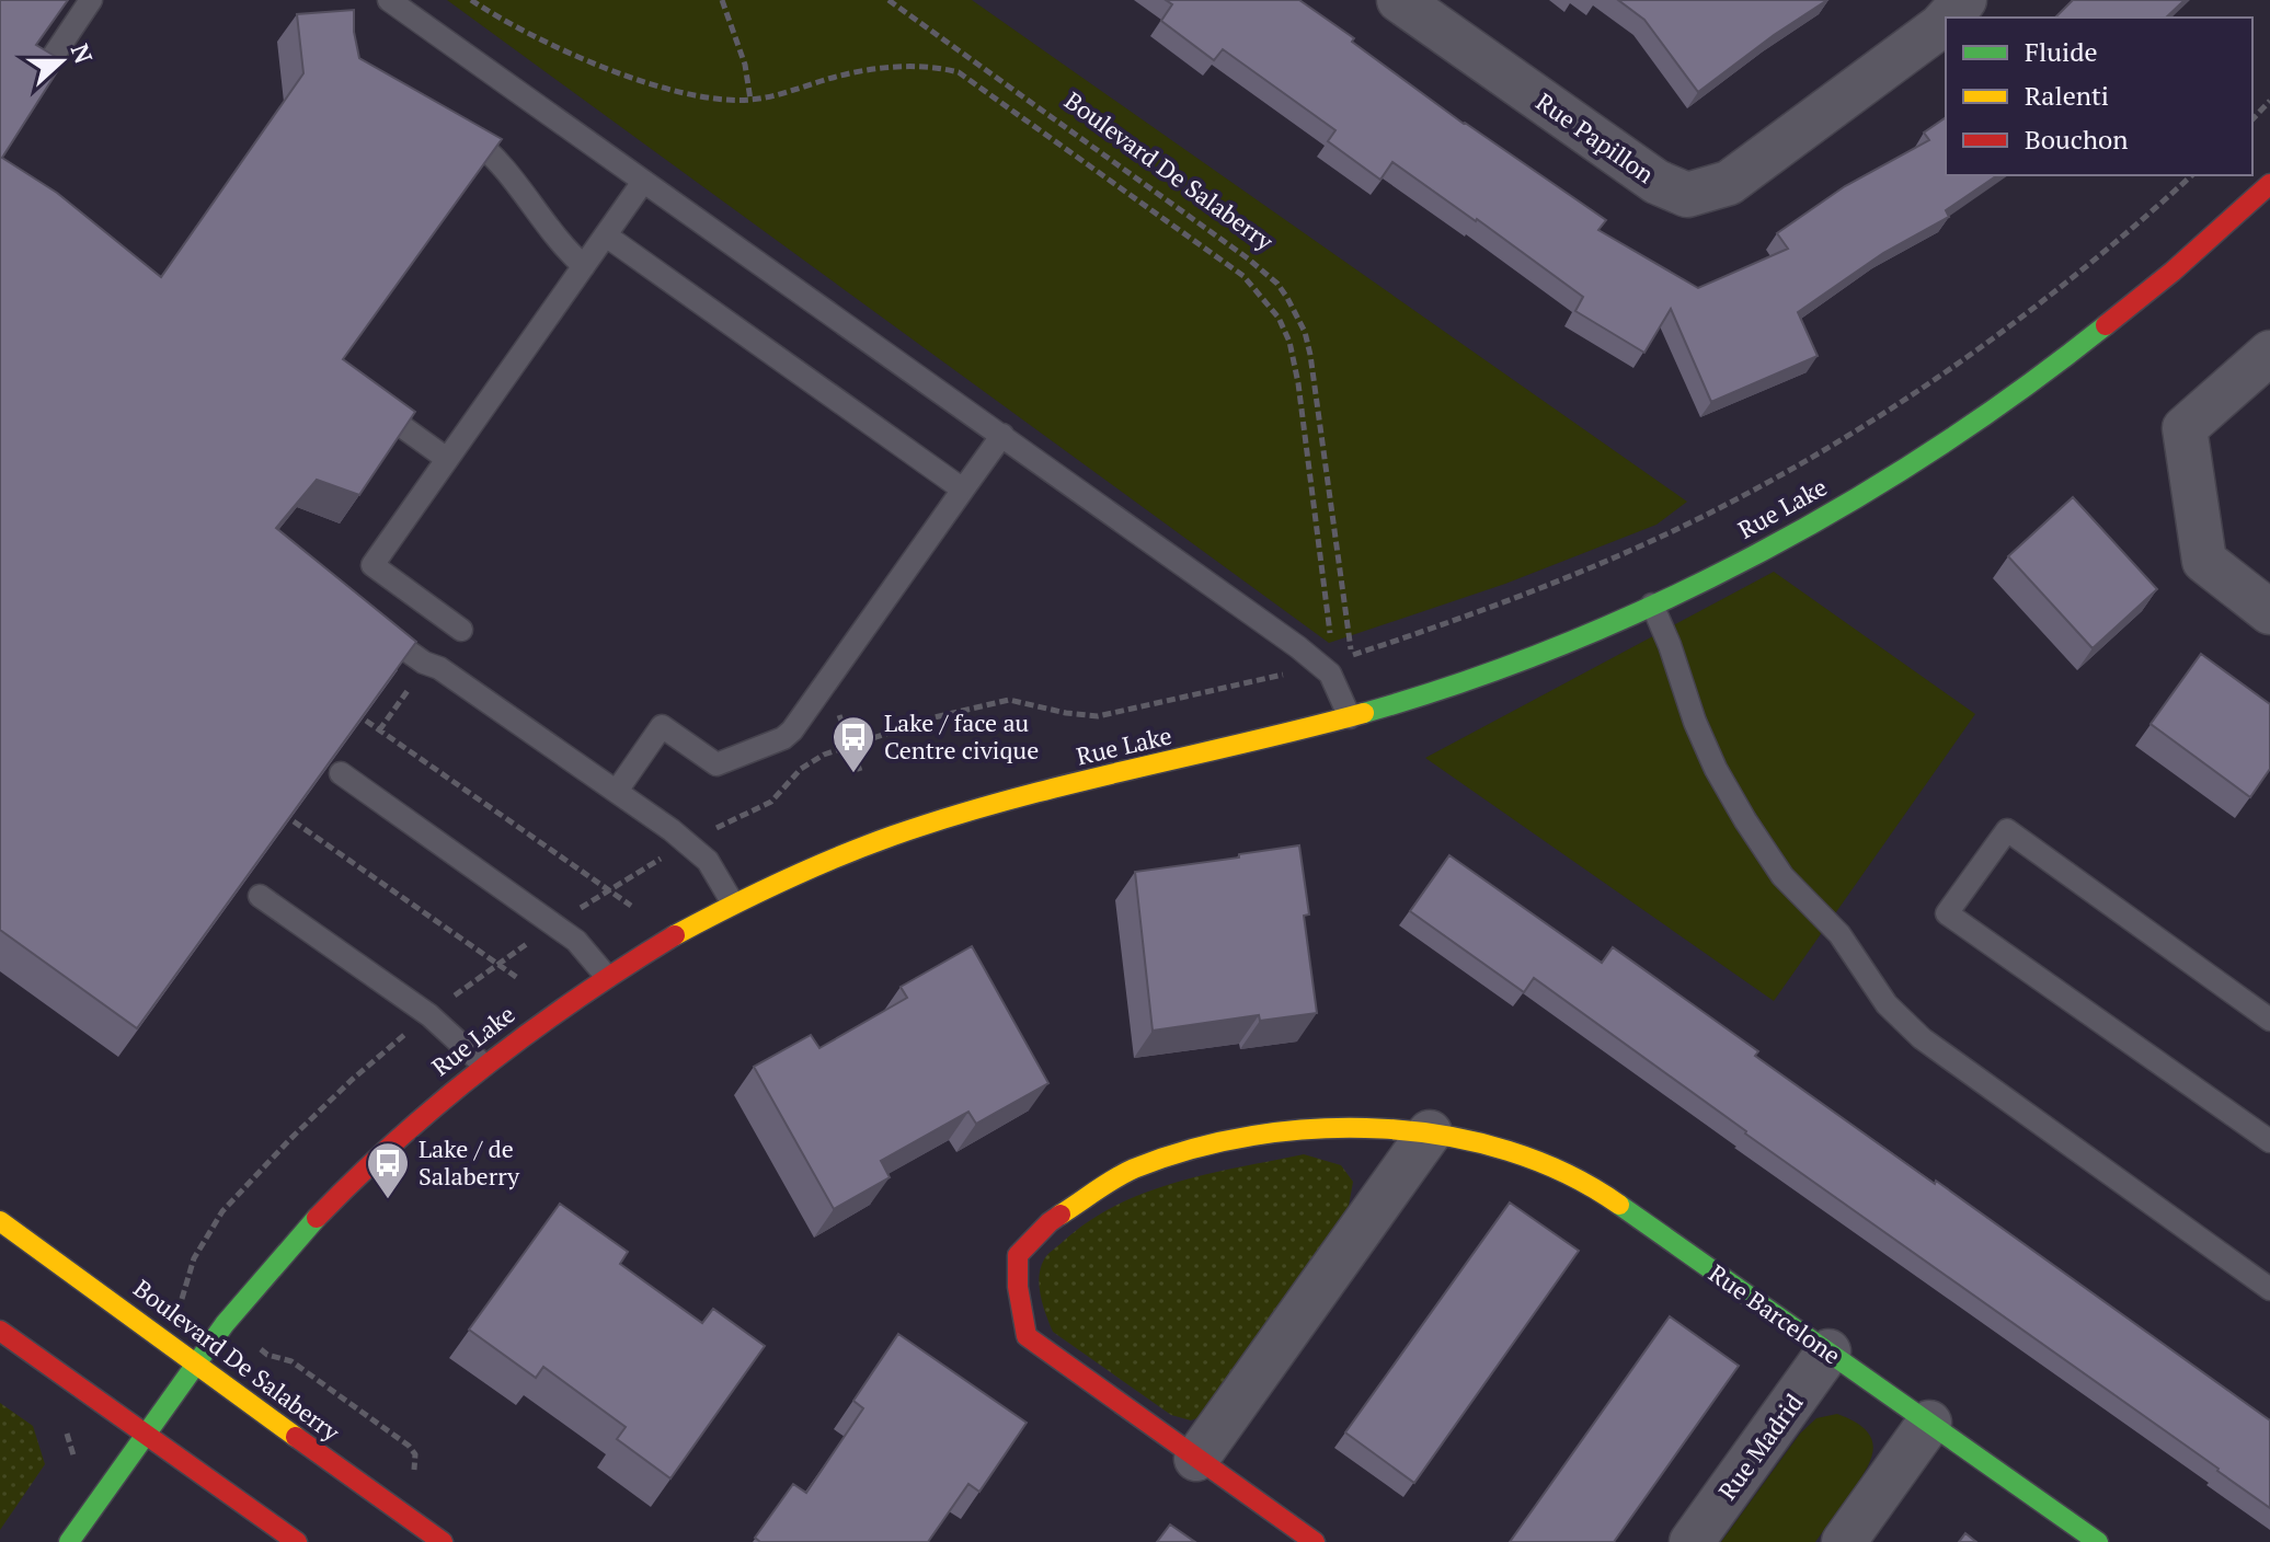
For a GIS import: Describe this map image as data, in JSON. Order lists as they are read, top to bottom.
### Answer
{
  "streets": {
    "street": [
      "Rue Papillon",
      "Boulevard De Salaberry",
      "Rue Lake",
      "Rue Barcelone",
      "Rue Madrid"
    ]
  },
  "crossings": [
    ["Boulevard De Salaberry", "Rue Lake"],
    ["Rue Barcelone", "Rue Madrid"]
  ],
  "places": {
    "bus stop": ["Lake / face au Centre civique", "Lake / de Salaberry"]
  },
  "legend": ["Fluide", "Ralenti", "Bouchon"],
  "north": "right"
}
